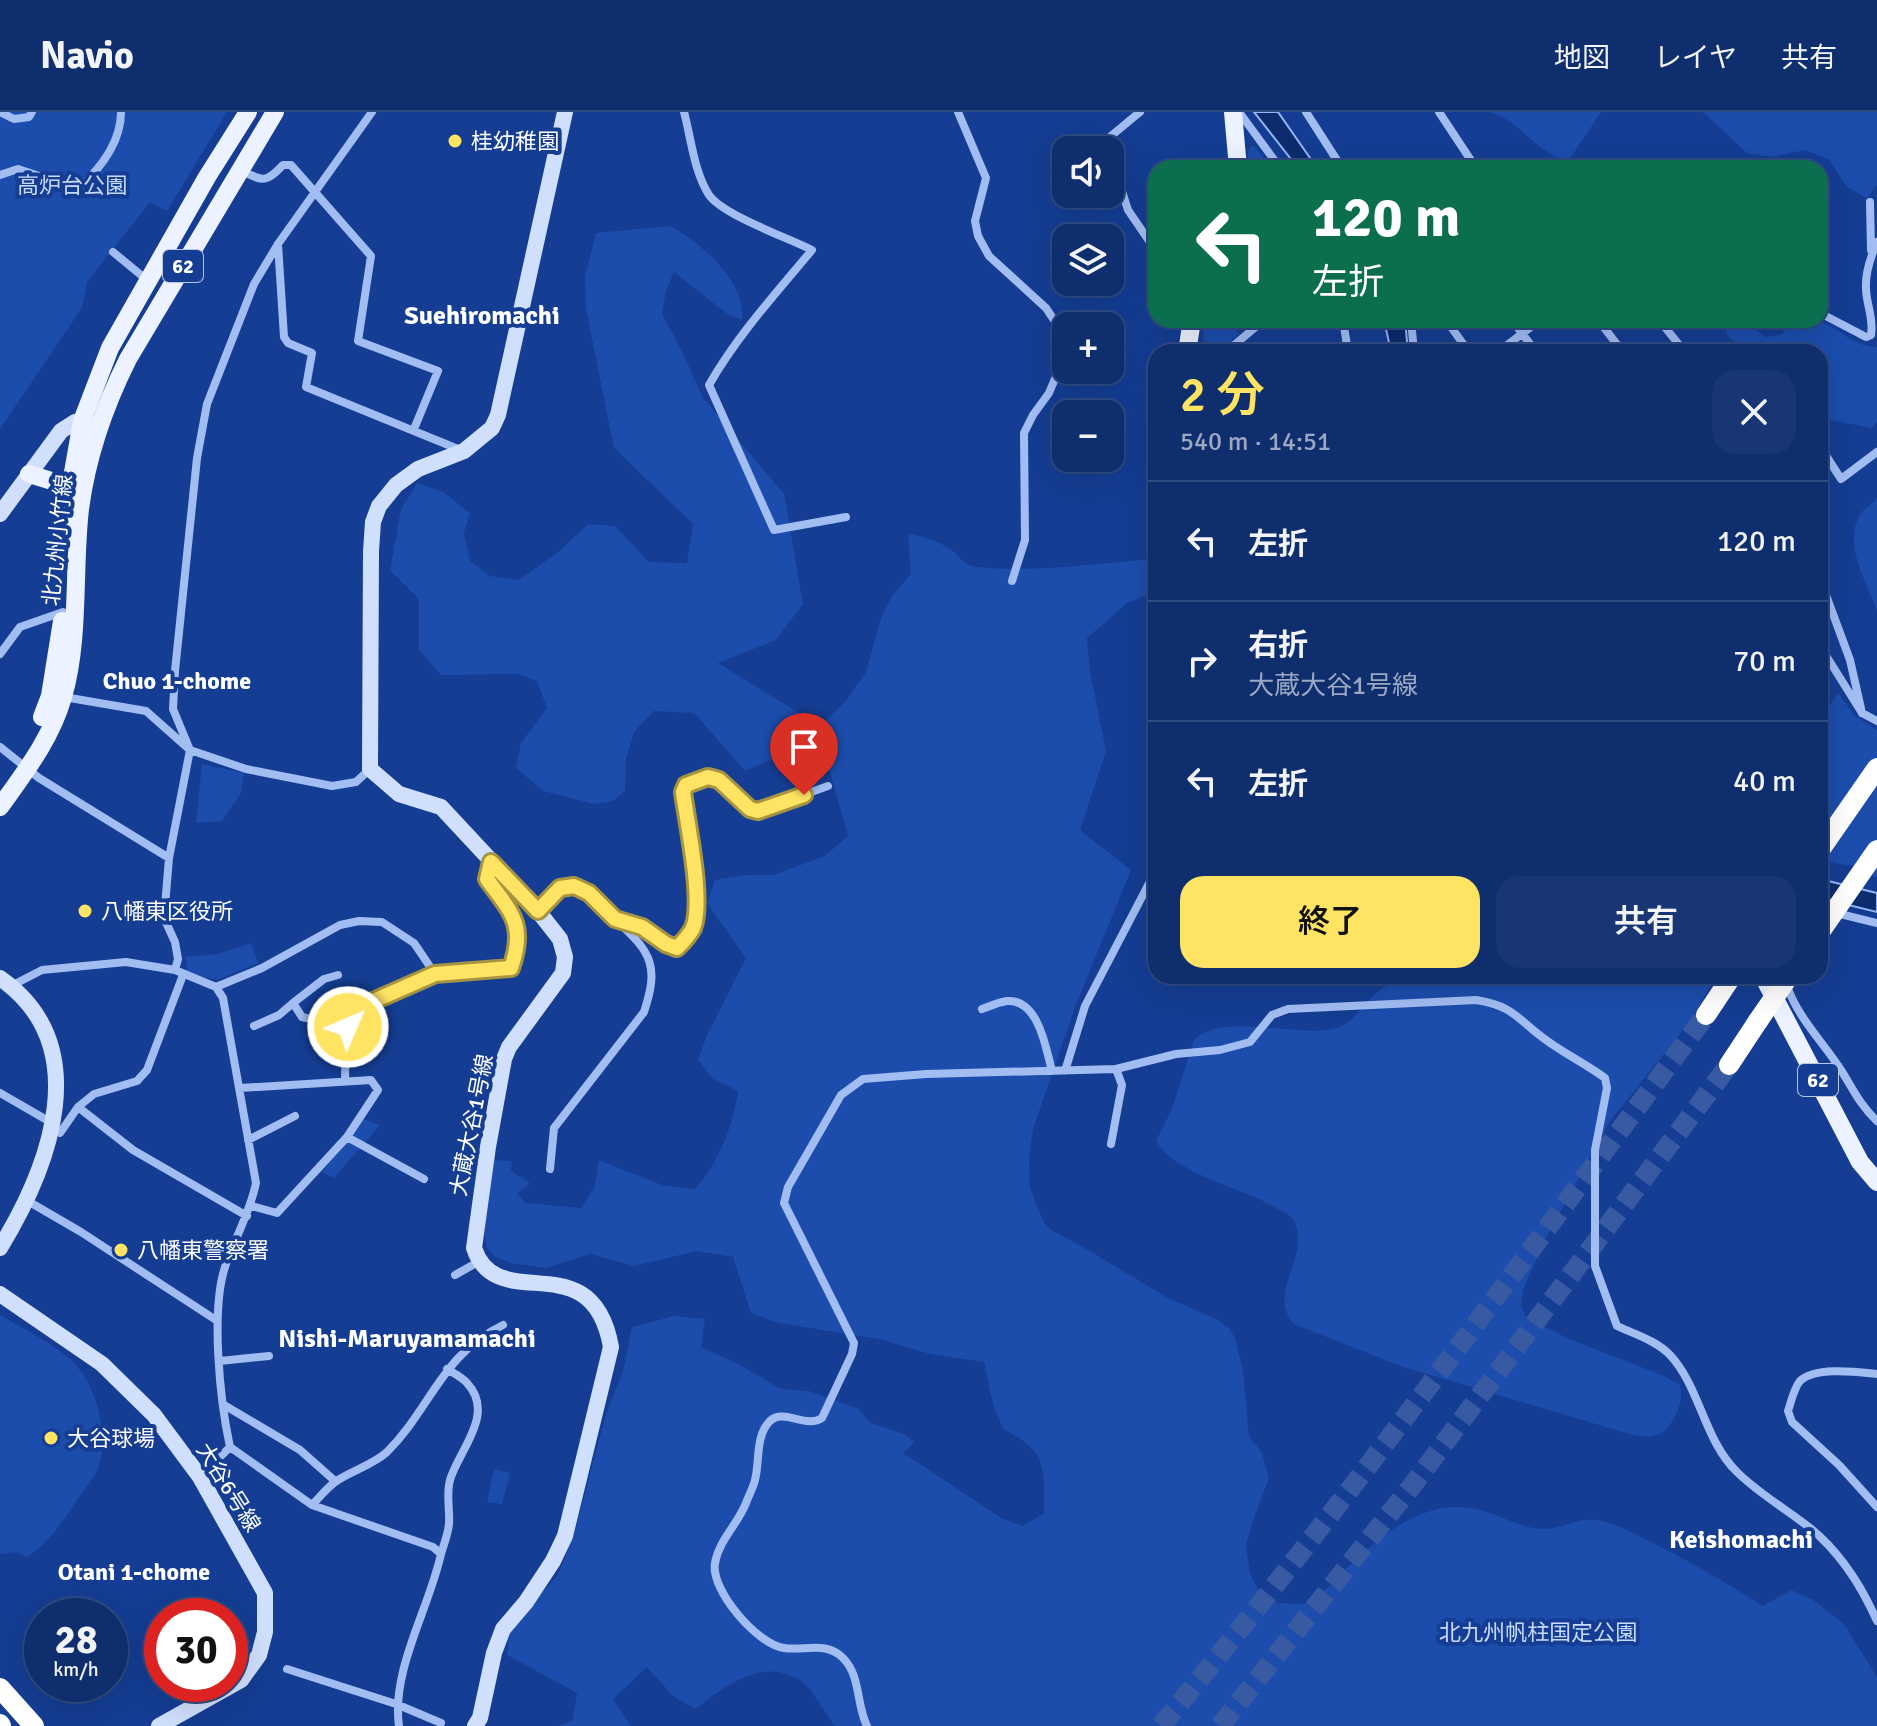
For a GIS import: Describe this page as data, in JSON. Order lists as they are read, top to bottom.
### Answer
{
  "streets": {
    "main road": ["62", "北九州小竹線"],
    "street": ["大蔵大谷1号線", "大谷6号線"]
  },
  "districts": [
    "Suehiromachi",
    "Chuo 1-chome",
    "Nishi-Maruyamamachi",
    "Keishomachi",
    "Otani 1-chome"
  ],
  "parks": ["高炉台公園", "北九州帆柱国定公園"],
  "places": [
    "桂幼稚園",
    "八幡東区役所",
    "八幡東警察署",
    "大谷球場"
  ],
  "page": {
    "header": "Navio",
    "nav": ["地図", "レイヤ", "共有"],
    "map_buttons": ["+", "−"],
    "turn": ["120 m", "左折"],
    "heading": ["2 分", "540 m · 14:51"],
    "list": [
      {
        "name": "左折",
        "value": "120 m"
      },
      {
        "name": "右折",
        "note": "大蔵大谷1号線",
        "value": "70 m"
      },
      {
        "name": "左折",
        "value": "40 m"
      }
    ],
    "buttons": ["終了", "共有"],
    "speed": "28 km/h",
    "limit": "30"
  }
}
